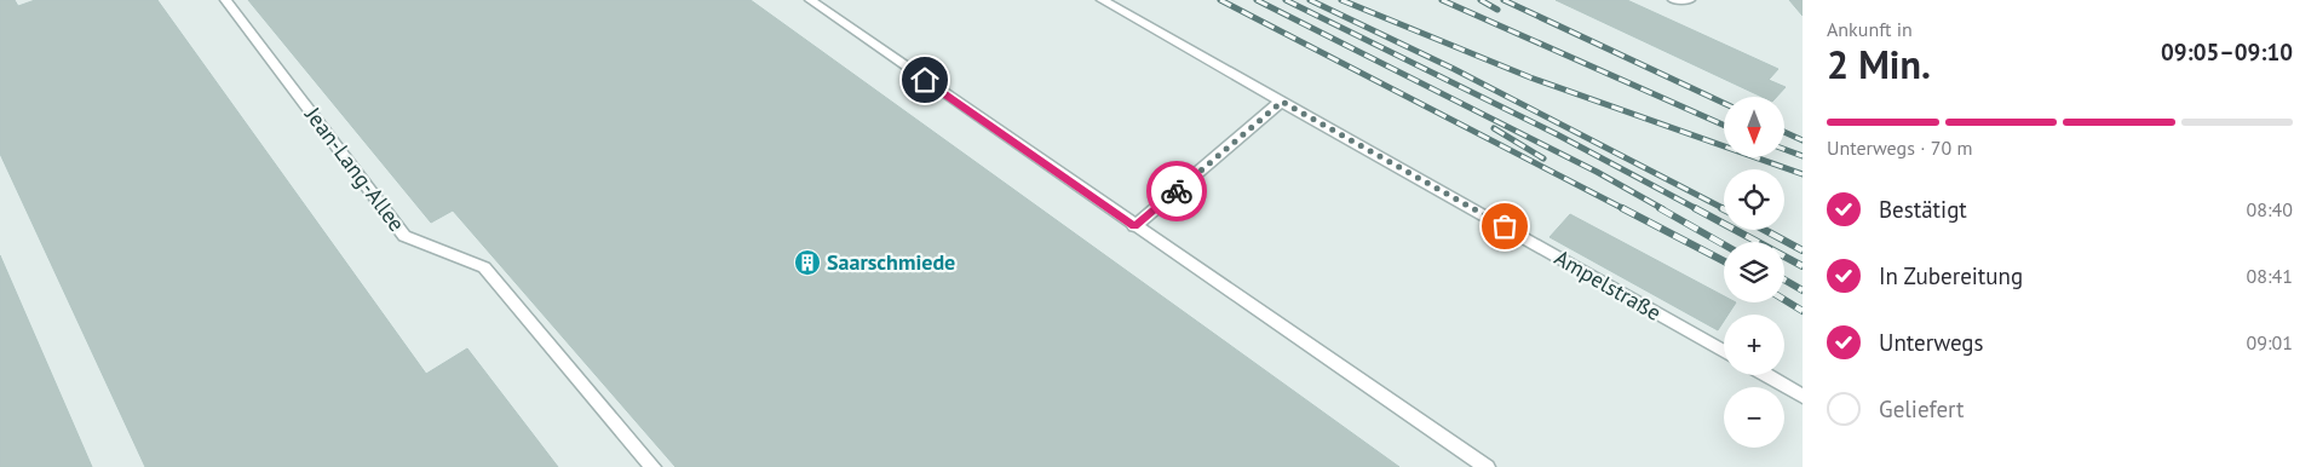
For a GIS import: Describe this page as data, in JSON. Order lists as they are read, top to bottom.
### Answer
{
  "streets": {
    "lane": ["Jean-Lang-Allee", "Ampelstraße"]
  },
  "places": {
    "building": ["Saarschmiede"]
  },
  "north": "bottom",
  "page": {
    "heading": ["2 Min.", "Ankunft in", "09:05–09:10"],
    "map_buttons": ["+", "−"],
    "bar": "Unterwegs · 70 m",
    "list": [
      ["Bestätigt", "08:40"],
      ["In Zubereitung", "08:41"],
      ["Unterwegs", "09:01"],
      "Geliefert"
    ]
  }
}
